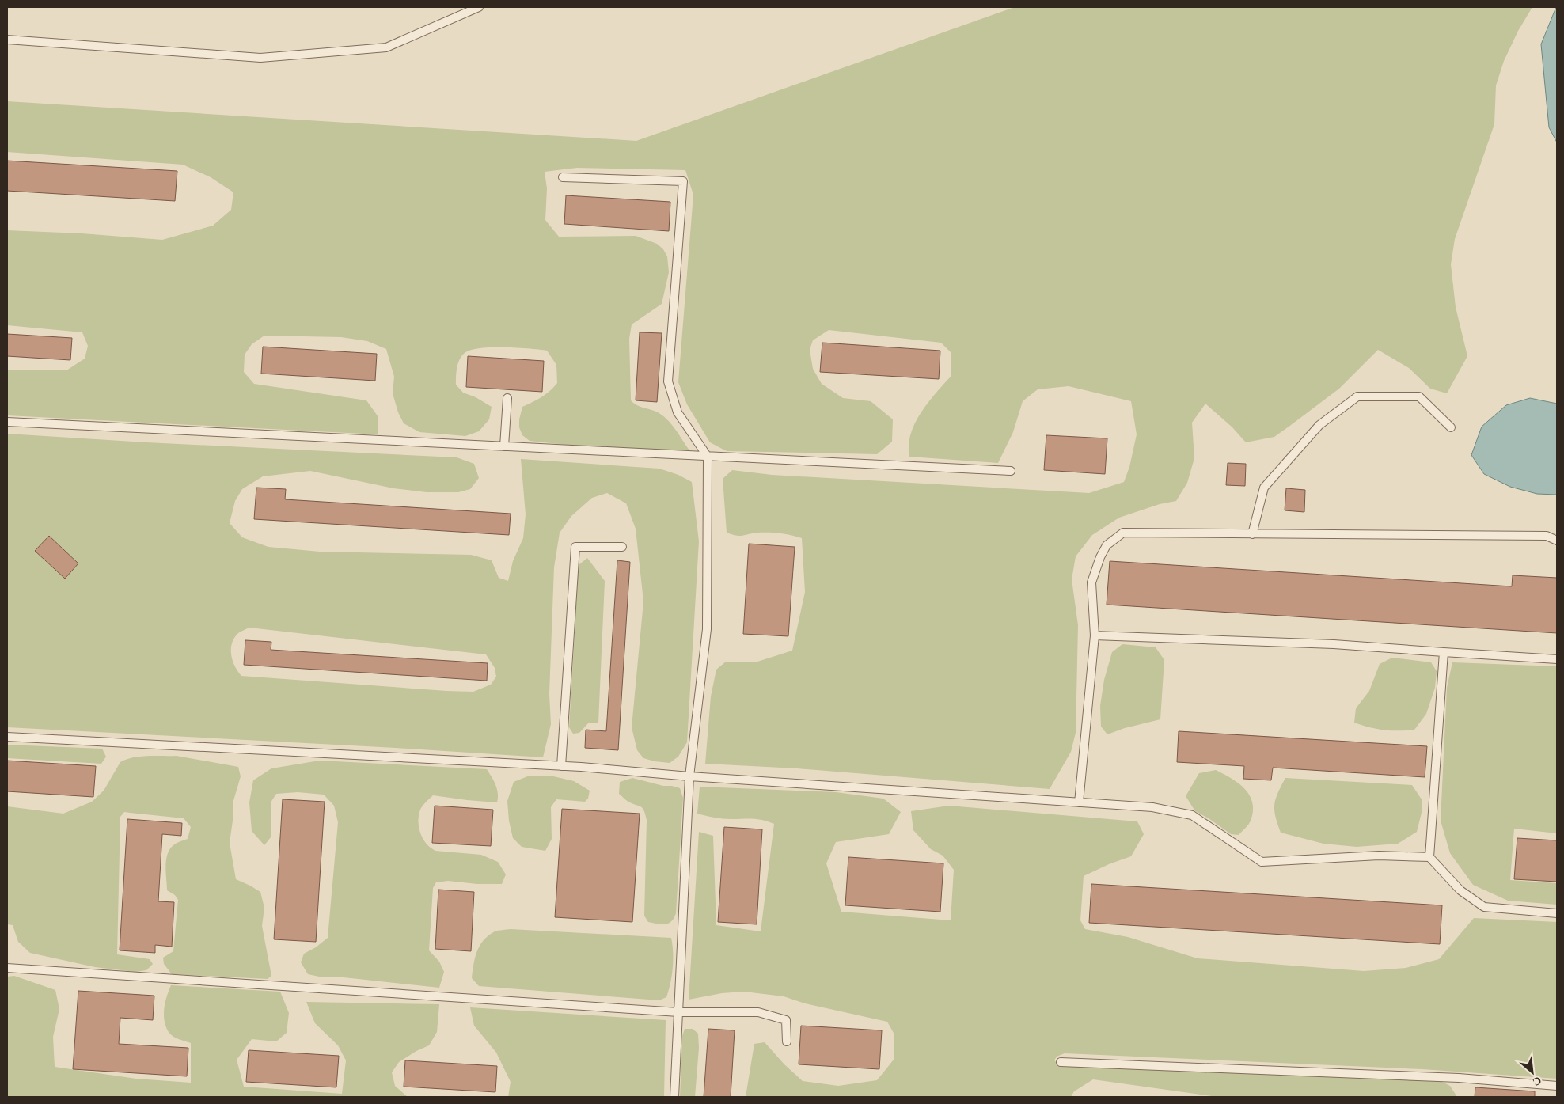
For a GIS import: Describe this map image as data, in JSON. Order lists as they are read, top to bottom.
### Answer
{
  "north": "bottom right"
}
